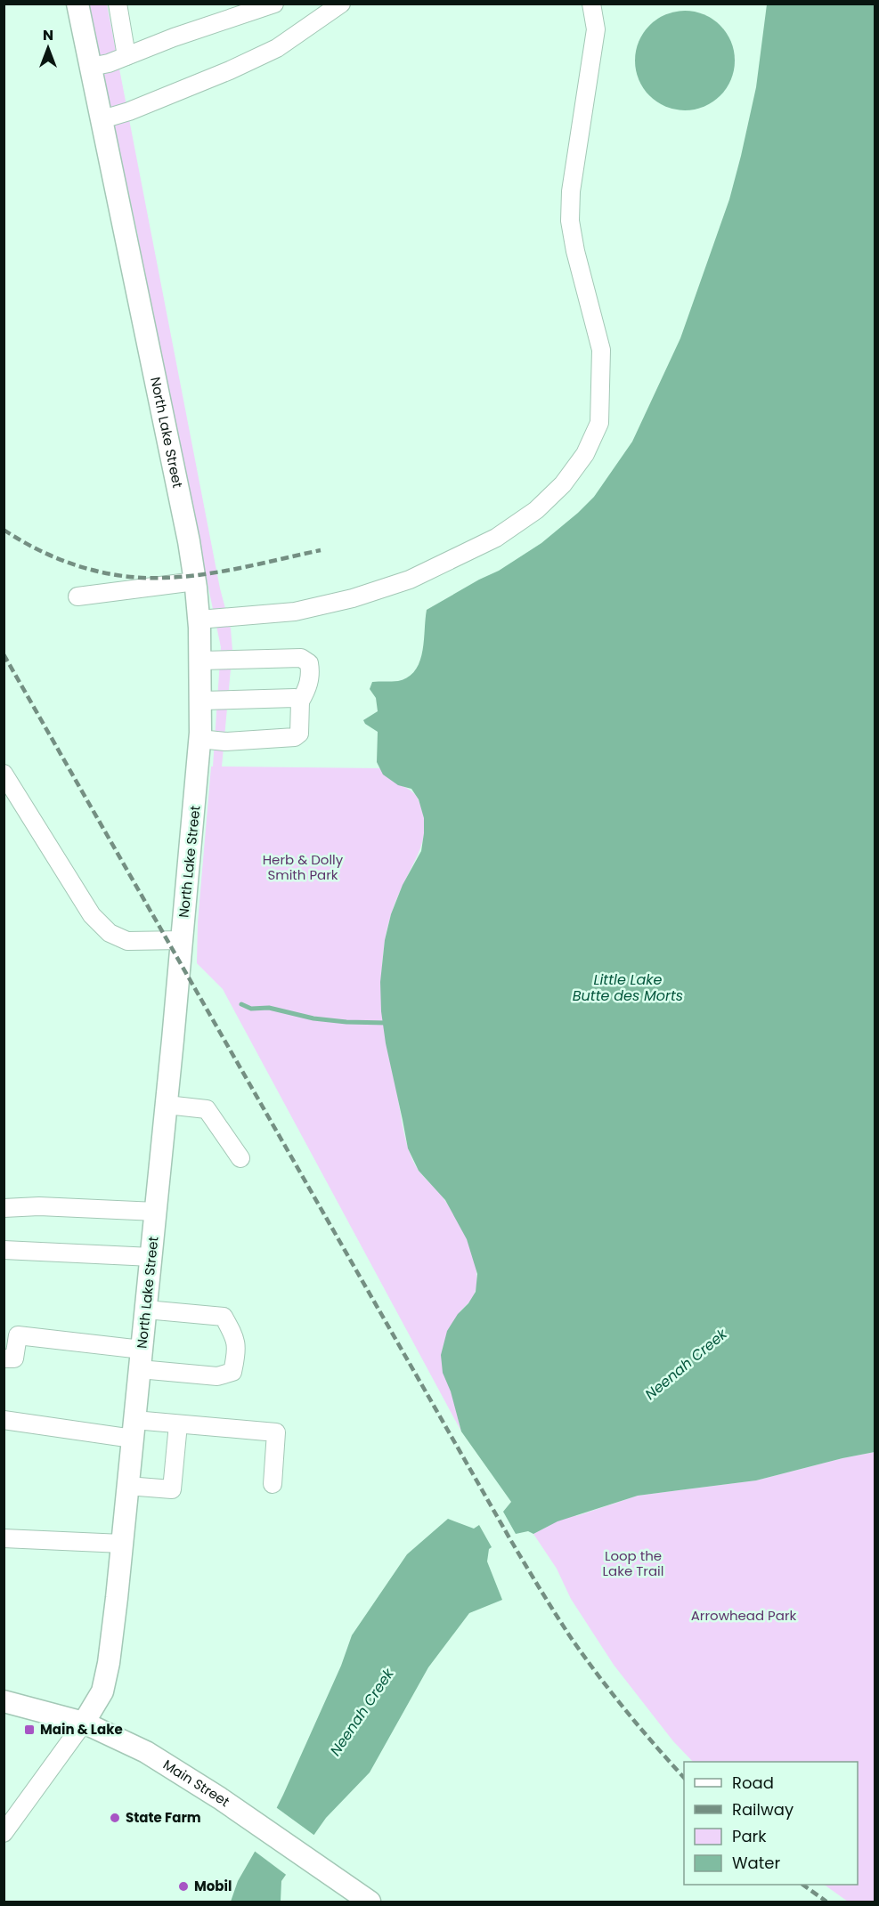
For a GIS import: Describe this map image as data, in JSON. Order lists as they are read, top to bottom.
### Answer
{
  "streets": {
    "main road": ["North Lake Street", "Main Street"]
  },
  "crossings": [
    ["North Lake Street", "Main Street"]
  ],
  "water": ["Little Lake Butte des Morts", "Neenah Creek"],
  "parks": ["Herb & Dolly Smith Park", "Loop the Lake Trail", "Arrowhead Park"],
  "places": {
    "transit": ["Main & Lake"],
    "other": ["State Farm", "Mobil"]
  },
  "legend": [
    "Road",
    "Railway",
    "Park",
    "Water"
  ],
  "north": "top"
}
